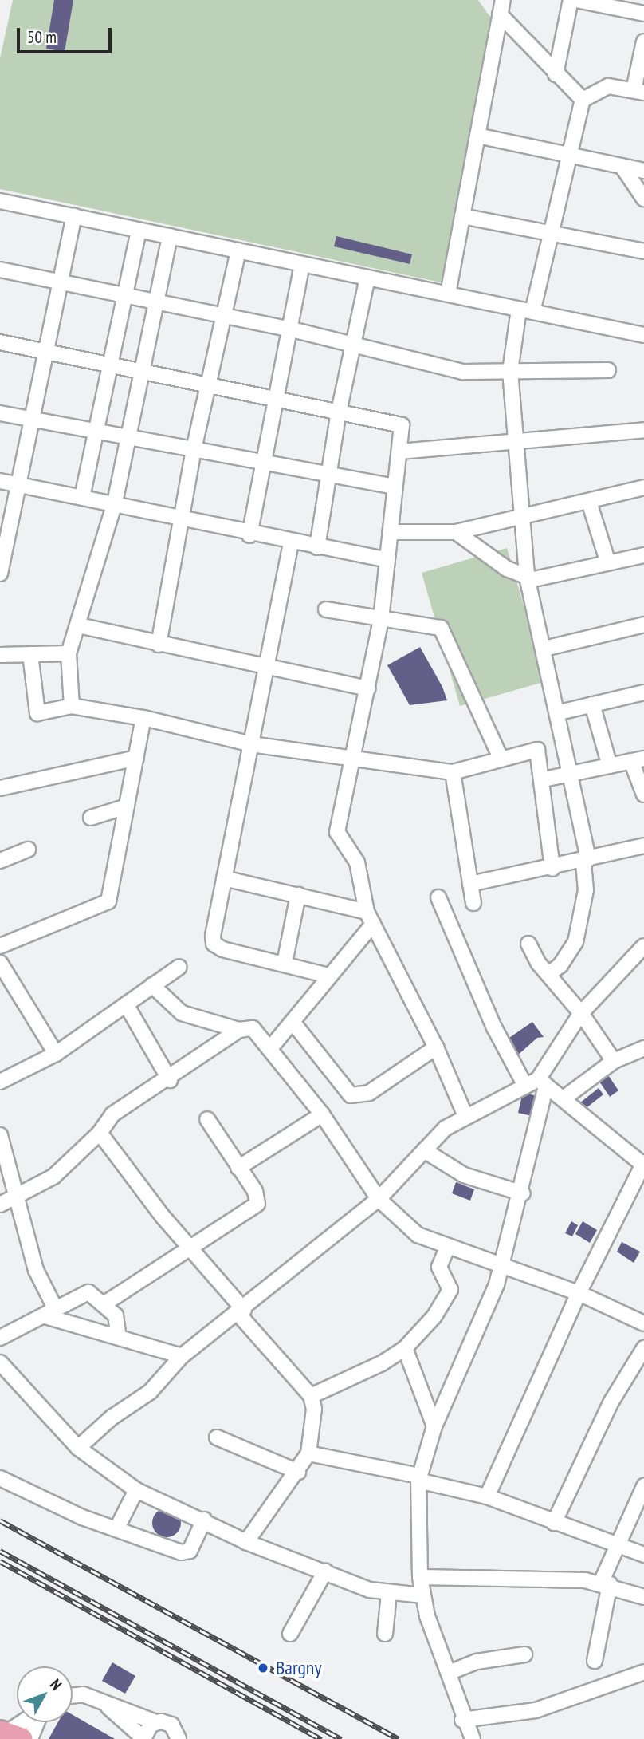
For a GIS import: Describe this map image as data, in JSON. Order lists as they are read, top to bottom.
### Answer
{
  "places": ["Bargny"],
  "scale_bar": "50 m",
  "north": "top right"
}
